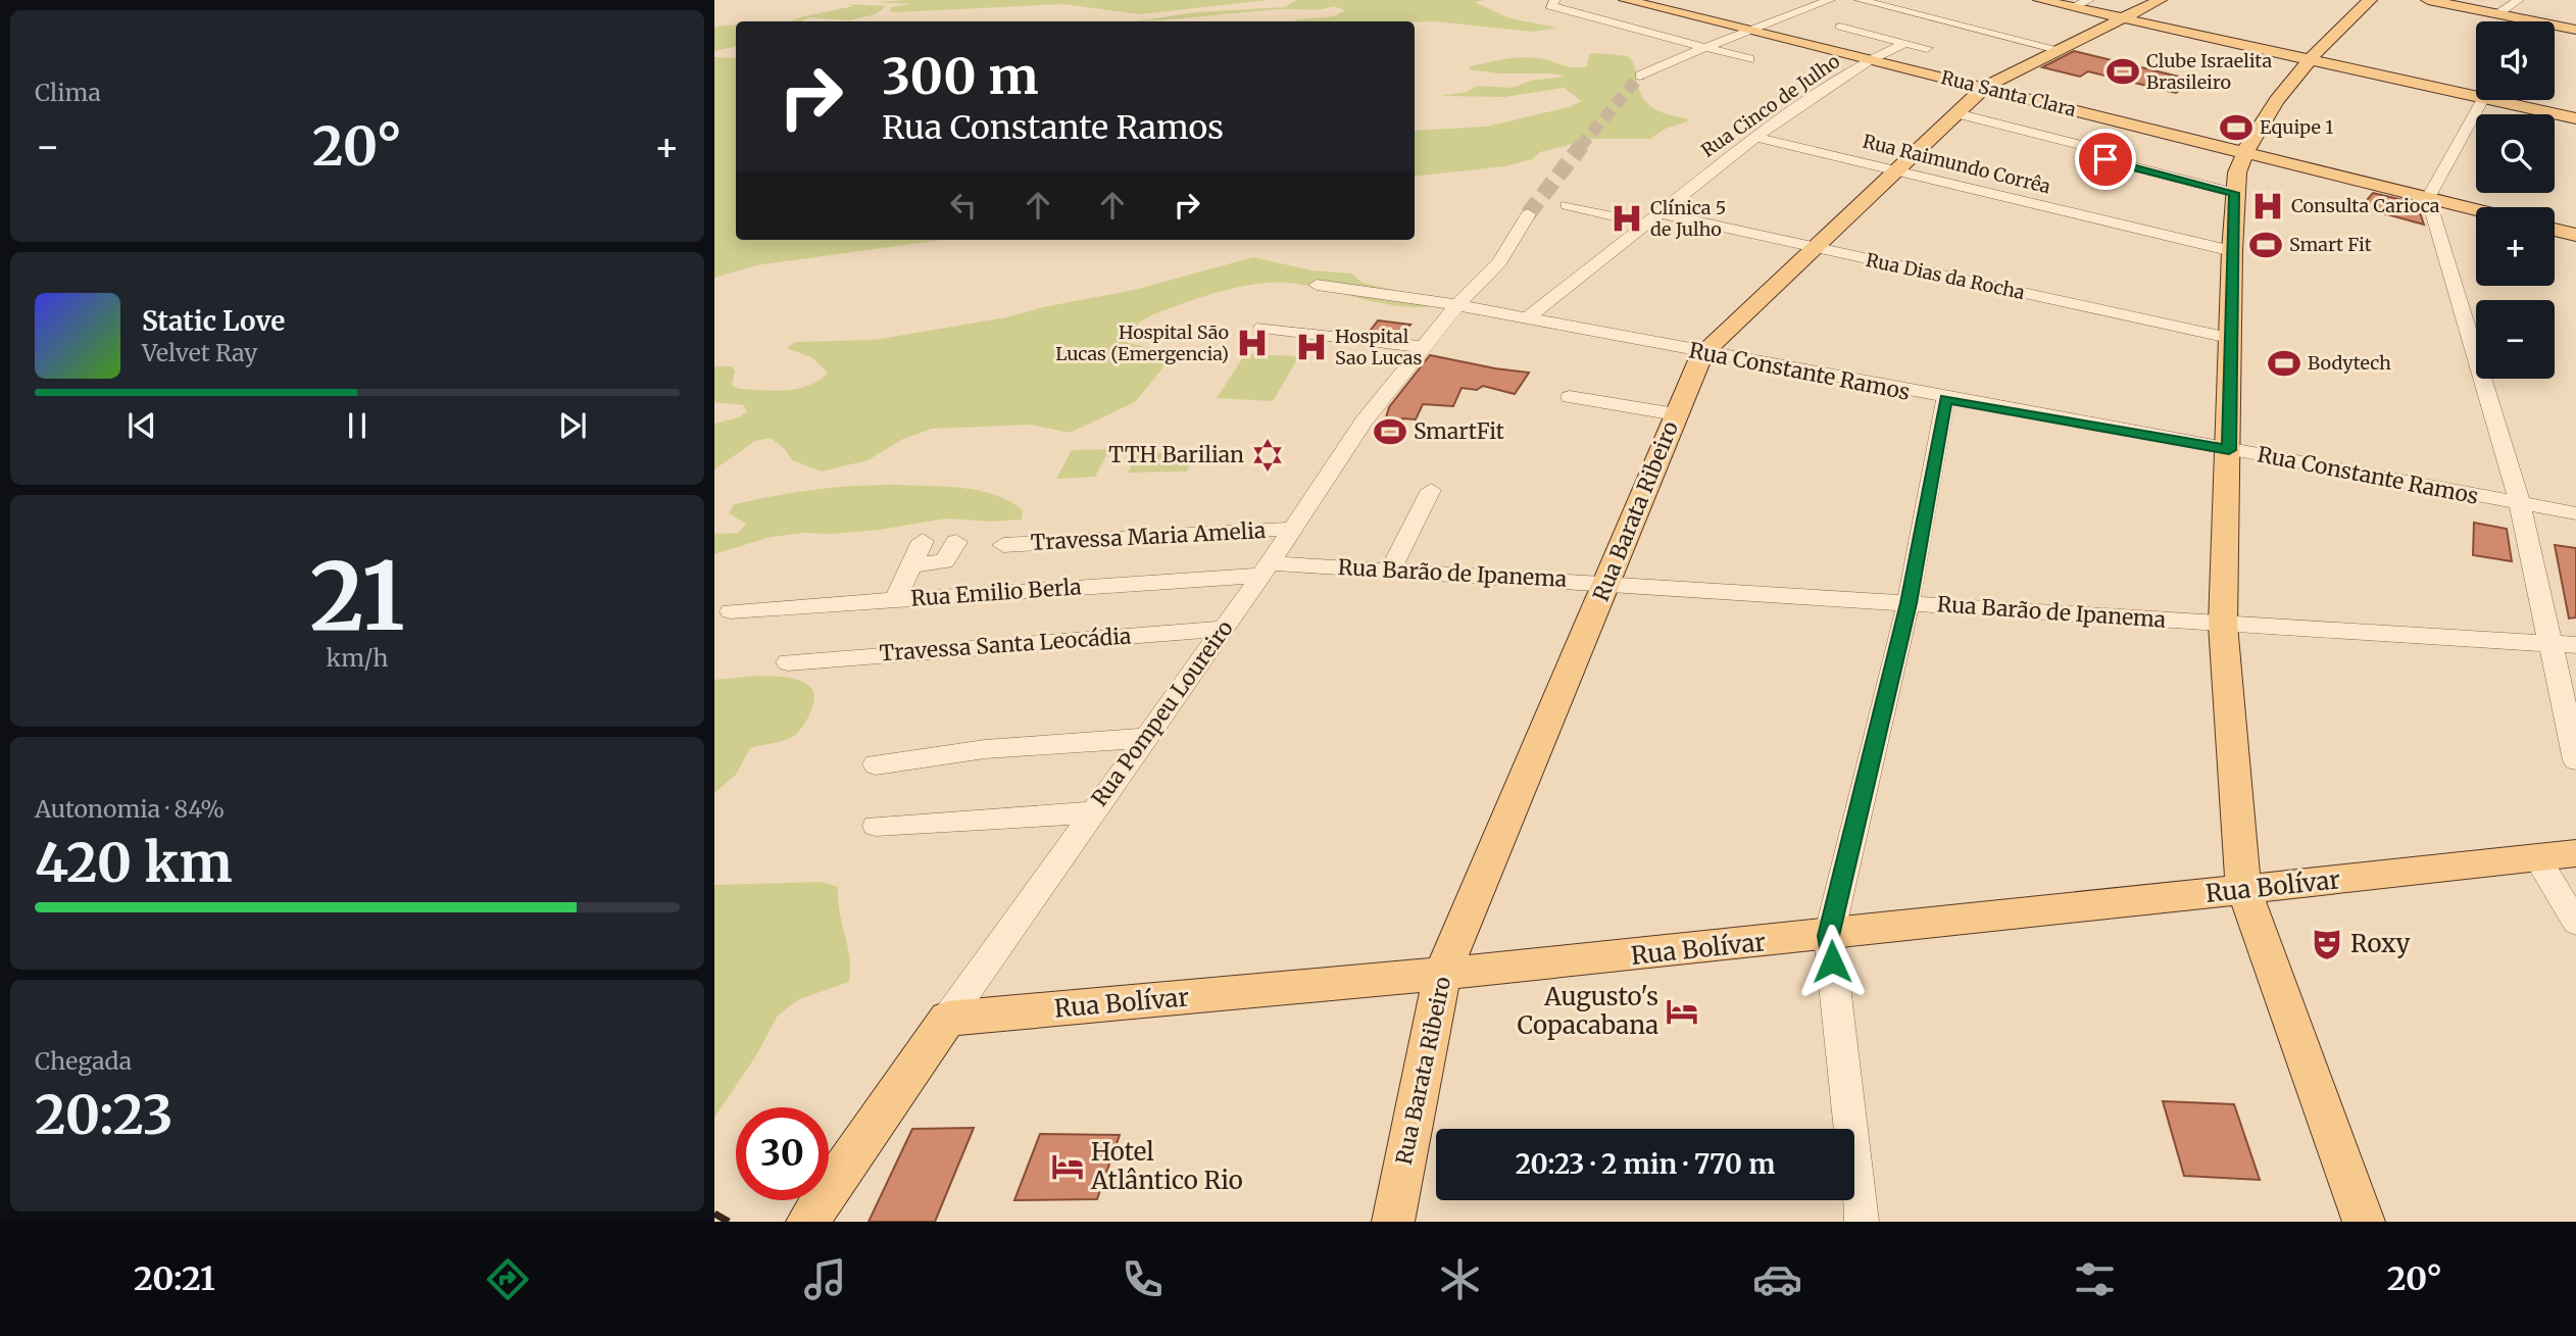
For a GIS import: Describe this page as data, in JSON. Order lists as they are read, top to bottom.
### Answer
{
  "streets": {
    "main road": [
      "Rua Santa Clara",
      "Rua Barata Ribeiro",
      "Rua Pompeu Loureiro",
      "Rua Bolívar"
    ],
    "street": [
      "Rua Cinco de Julho",
      "Rua Raimundo Corrêa",
      "Rua Dias da Rocha",
      "Rua Constante Ramos",
      "Travessa Maria Amelia",
      "Rua Barão de Ipanema",
      "Rua Emilio Berla",
      "Travessa Santa Leocádia"
    ]
  },
  "crossings": [
    ["Rua Santa Clara", "Rua Cinco de Julho"],
    ["Rua Santa Clara", "Rua Barata Ribeiro"],
    ["Rua Cinco de Julho", "Rua Raimundo Corrêa"],
    ["Rua Cinco de Julho", "Rua Dias da Rocha"],
    ["Rua Cinco de Julho", "Rua Constante Ramos"],
    ["Rua Raimundo Corrêa", "Rua Barata Ribeiro"],
    ["Rua Dias da Rocha", "Rua Barata Ribeiro"],
    ["Rua Constante Ramos", "Rua Barata Ribeiro"],
    ["Rua Constante Ramos", "Rua Pompeu Loureiro"],
    ["Rua Barata Ribeiro", "Rua Barão de Ipanema"],
    ["Rua Barata Ribeiro", "Rua Bolívar"],
    ["Travessa Maria Amelia", "Rua Pompeu Loureiro"],
    ["Rua Barão de Ipanema", "Rua Emilio Berla"],
    ["Rua Barão de Ipanema", "Rua Pompeu Loureiro"],
    ["Rua Emilio Berla", "Rua Pompeu Loureiro"],
    ["Travessa Santa Leocádia", "Rua Pompeu Loureiro"],
    ["Rua Pompeu Loureiro", "Rua Bolívar"]
  ],
  "places": {
    "sports": [
      "Clube Israelita Brasileiro",
      "Equipe 1",
      "Smart Fit",
      "Bodytech",
      "SmartFit"
    ],
    "hospital": [
      "Consulta Carioca",
      "Clínica 5 de Julho",
      "Hospital São Lucas (Emergencia)",
      "Hospital Sao Lucas"
    ],
    "synagogue": ["TTH Barilian"],
    "theatre": ["Roxy"],
    "hotel": ["Augusto's Copacabana", "Hotel Atlântico Rio"]
  },
  "page": {
    "tile": [
      "Clima",
      ["21", "km/h"],
      ["Autonomia · 84%", "420 km"],
      ["Chegada", "20:23"]
    ],
    "map_buttons": ["+", "−"],
    "turn": ["300 m", "Rua Constante Ramos"],
    "heat": ["−", "20°", "+"],
    "song": ["Static Love", "Velvet Ray"],
    "limit": "30",
    "trip": "20:23 · 2 min · 770 m",
    "tabs": ["20:21", "20°"]
  }
}
